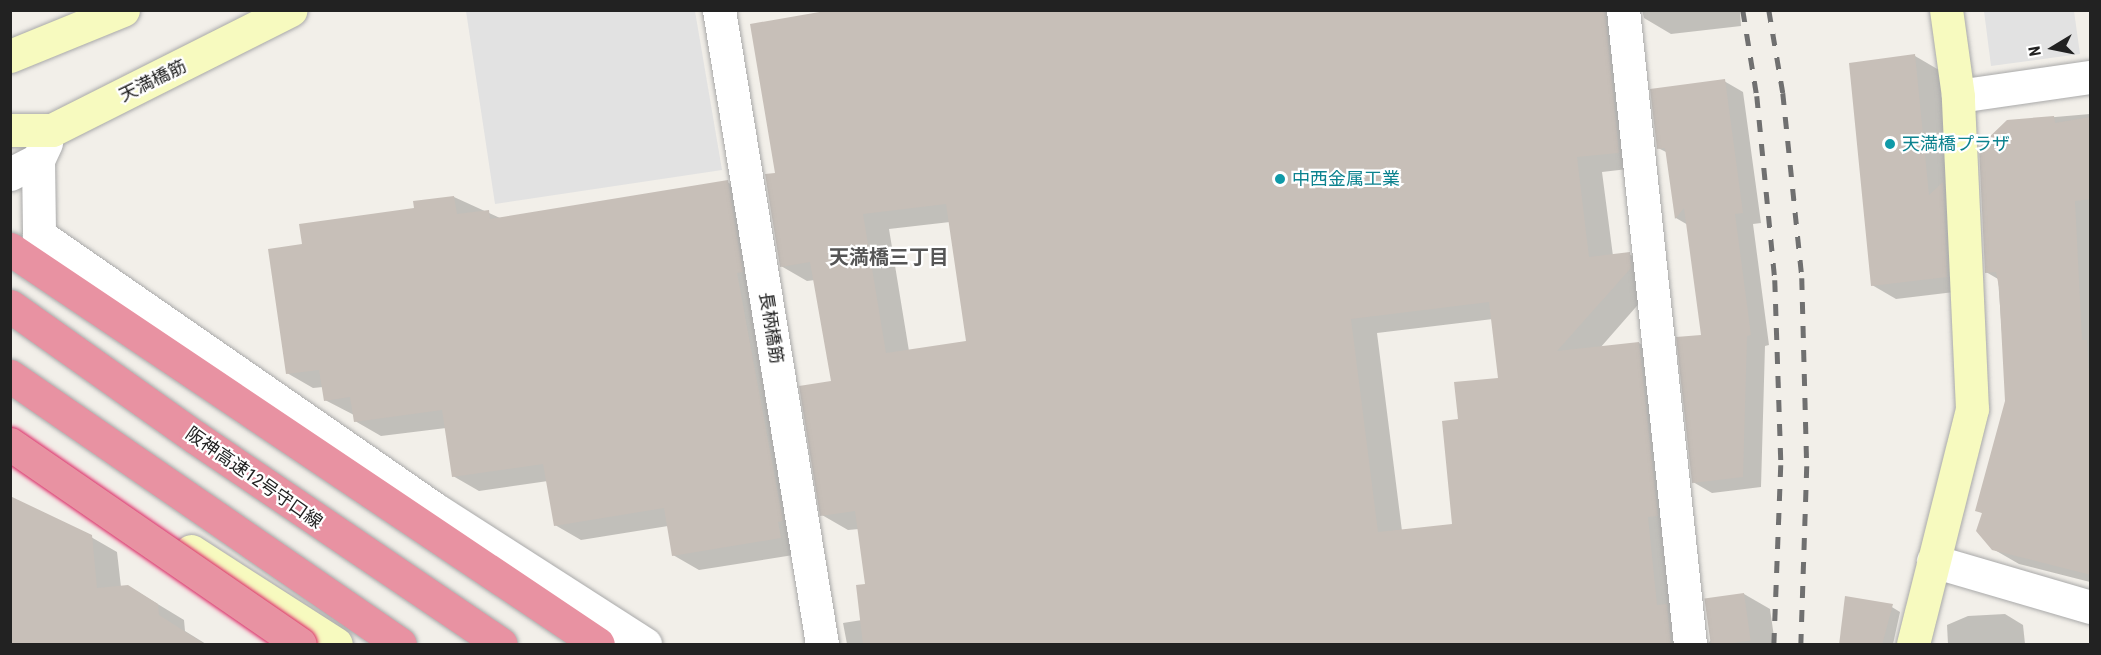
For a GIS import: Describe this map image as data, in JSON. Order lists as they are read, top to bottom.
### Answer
{
  "streets": {
    "highway": ["阪神高速12号守口線"],
    "street": ["天満橋筋", "長柄橋筋"]
  },
  "districts": ["天満橋三丁目"],
  "places": ["天満橋プラザ", "中西金属工業"],
  "north": "left"
}
